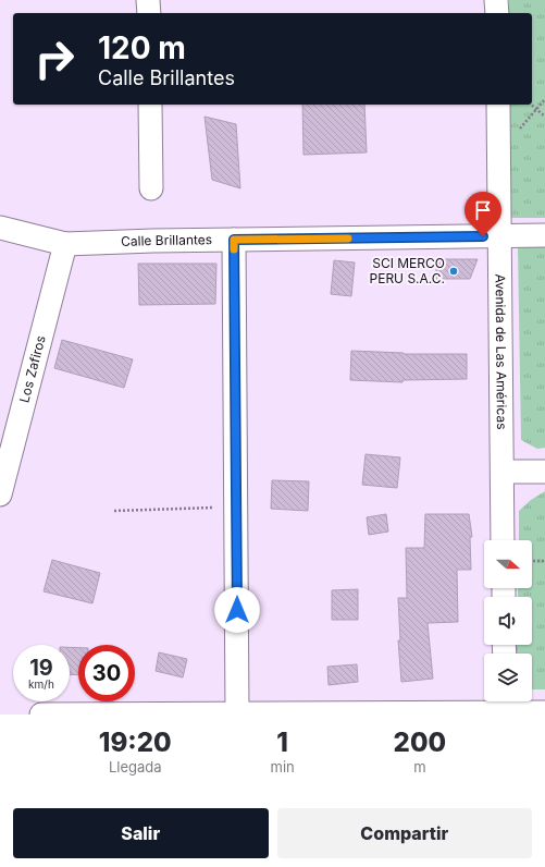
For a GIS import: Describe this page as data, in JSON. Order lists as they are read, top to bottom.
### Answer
{
  "streets": {
    "street": ["Calle Brillantes", "Avenida de Las Américas", "Los Zafiros"]
  },
  "crossings": [
    ["Calle Brillantes", "Avenida de Las Américas"],
    ["Calle Brillantes", "Los Zafiros"]
  ],
  "places": ["SCI MERCO PERU S.A.C."],
  "north": "right",
  "page": {
    "turn": ["120 m", "Calle Brillantes"],
    "speed": "19 km/h",
    "limit": "30",
    "eta": [
      "19:20",
      "Llegada",
      "1",
      "min",
      "200",
      "m"
    ],
    "buttons": ["Salir", "Compartir"]
  }
}
